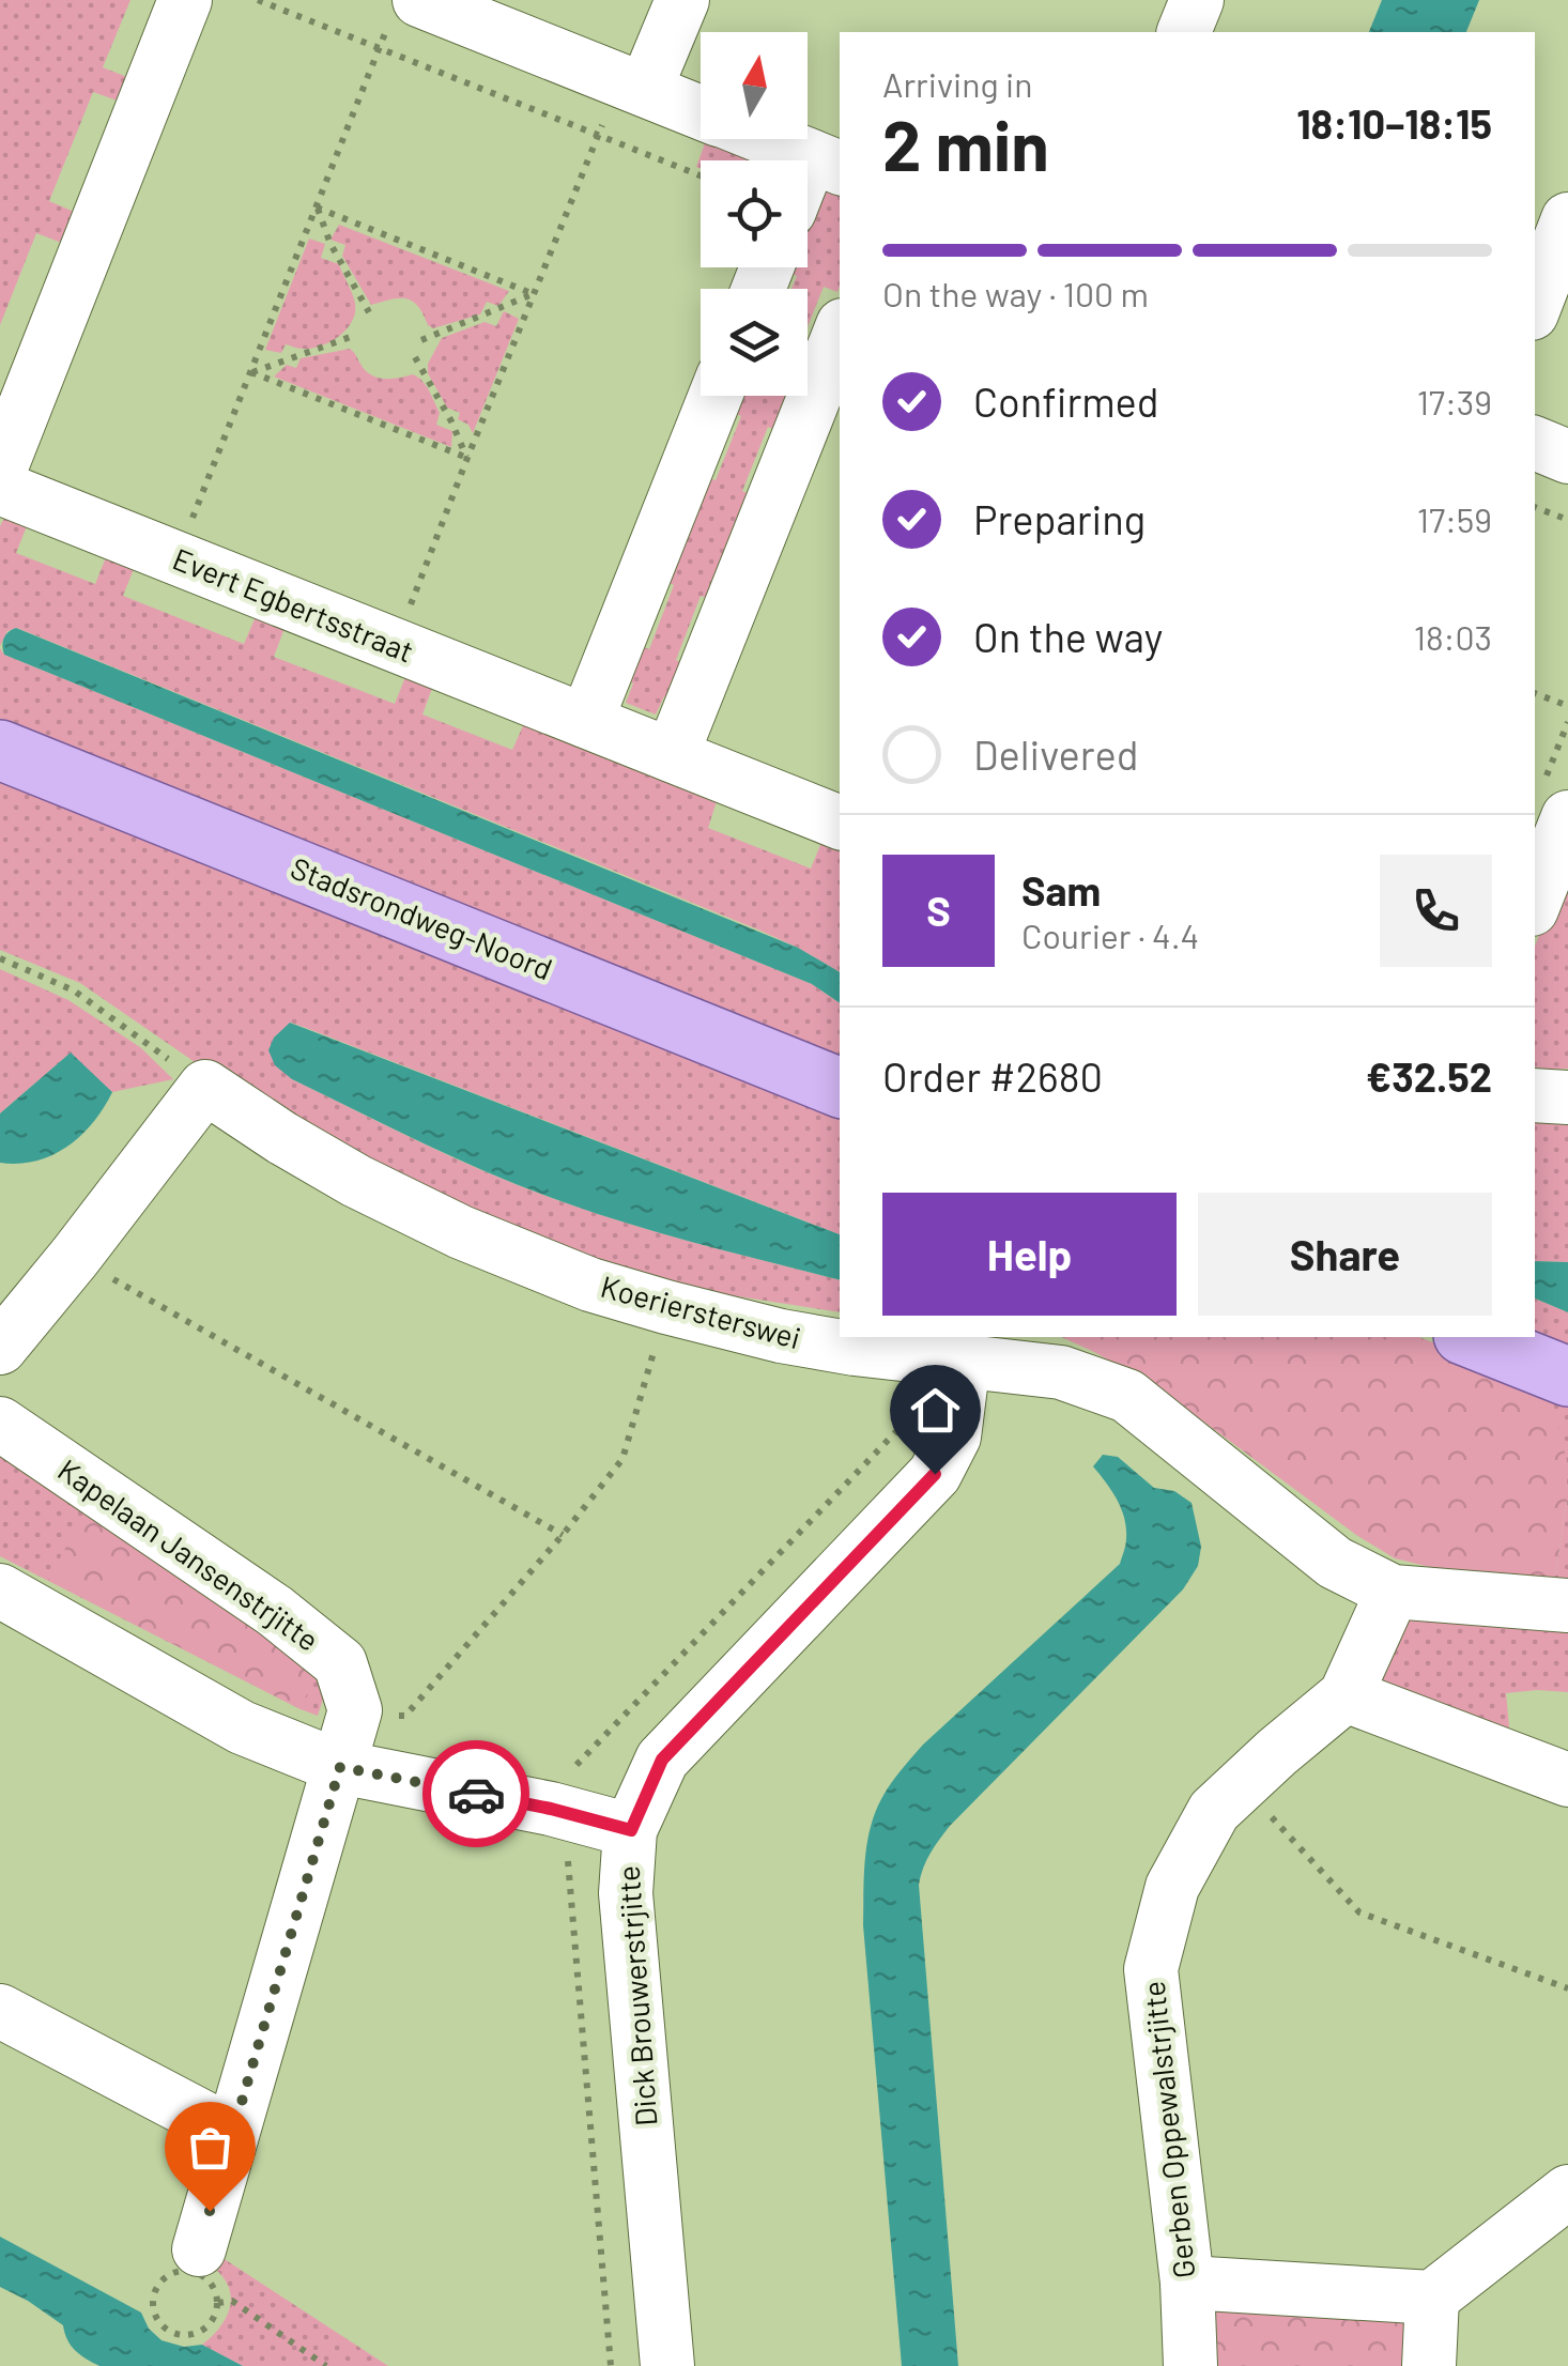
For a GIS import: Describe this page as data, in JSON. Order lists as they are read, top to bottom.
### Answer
{
  "streets": {
    "main road": ["Stadsrondweg-Noord"],
    "street": [
      "Evert Egbertsstraat",
      "Koeriersterswei",
      "Kapelaan Jansenstrjitte",
      "Dick Brouwerstrjitte",
      "Gerben Oppewalstrjitte"
    ]
  },
  "crossings": [
    ["Koeriersterswei", "Dick Brouwerstrjitte"],
    ["Koeriersterswei", "Gerben Oppewalstrjitte"]
  ],
  "north": "top",
  "page": {
    "heading": ["2 min", "Arriving in", "18:10–18:15"],
    "panel": [
      "Sam",
      "Courier · 4.4",
      "Order #2680",
      "€32.52"
    ],
    "bar": "On the way · 100 m",
    "list": [
      ["Confirmed", "17:39"],
      ["Preparing", "17:59"],
      ["On the way", "18:03"],
      "Delivered"
    ],
    "round": "S",
    "buttons": ["Help", "Share"]
  }
}
